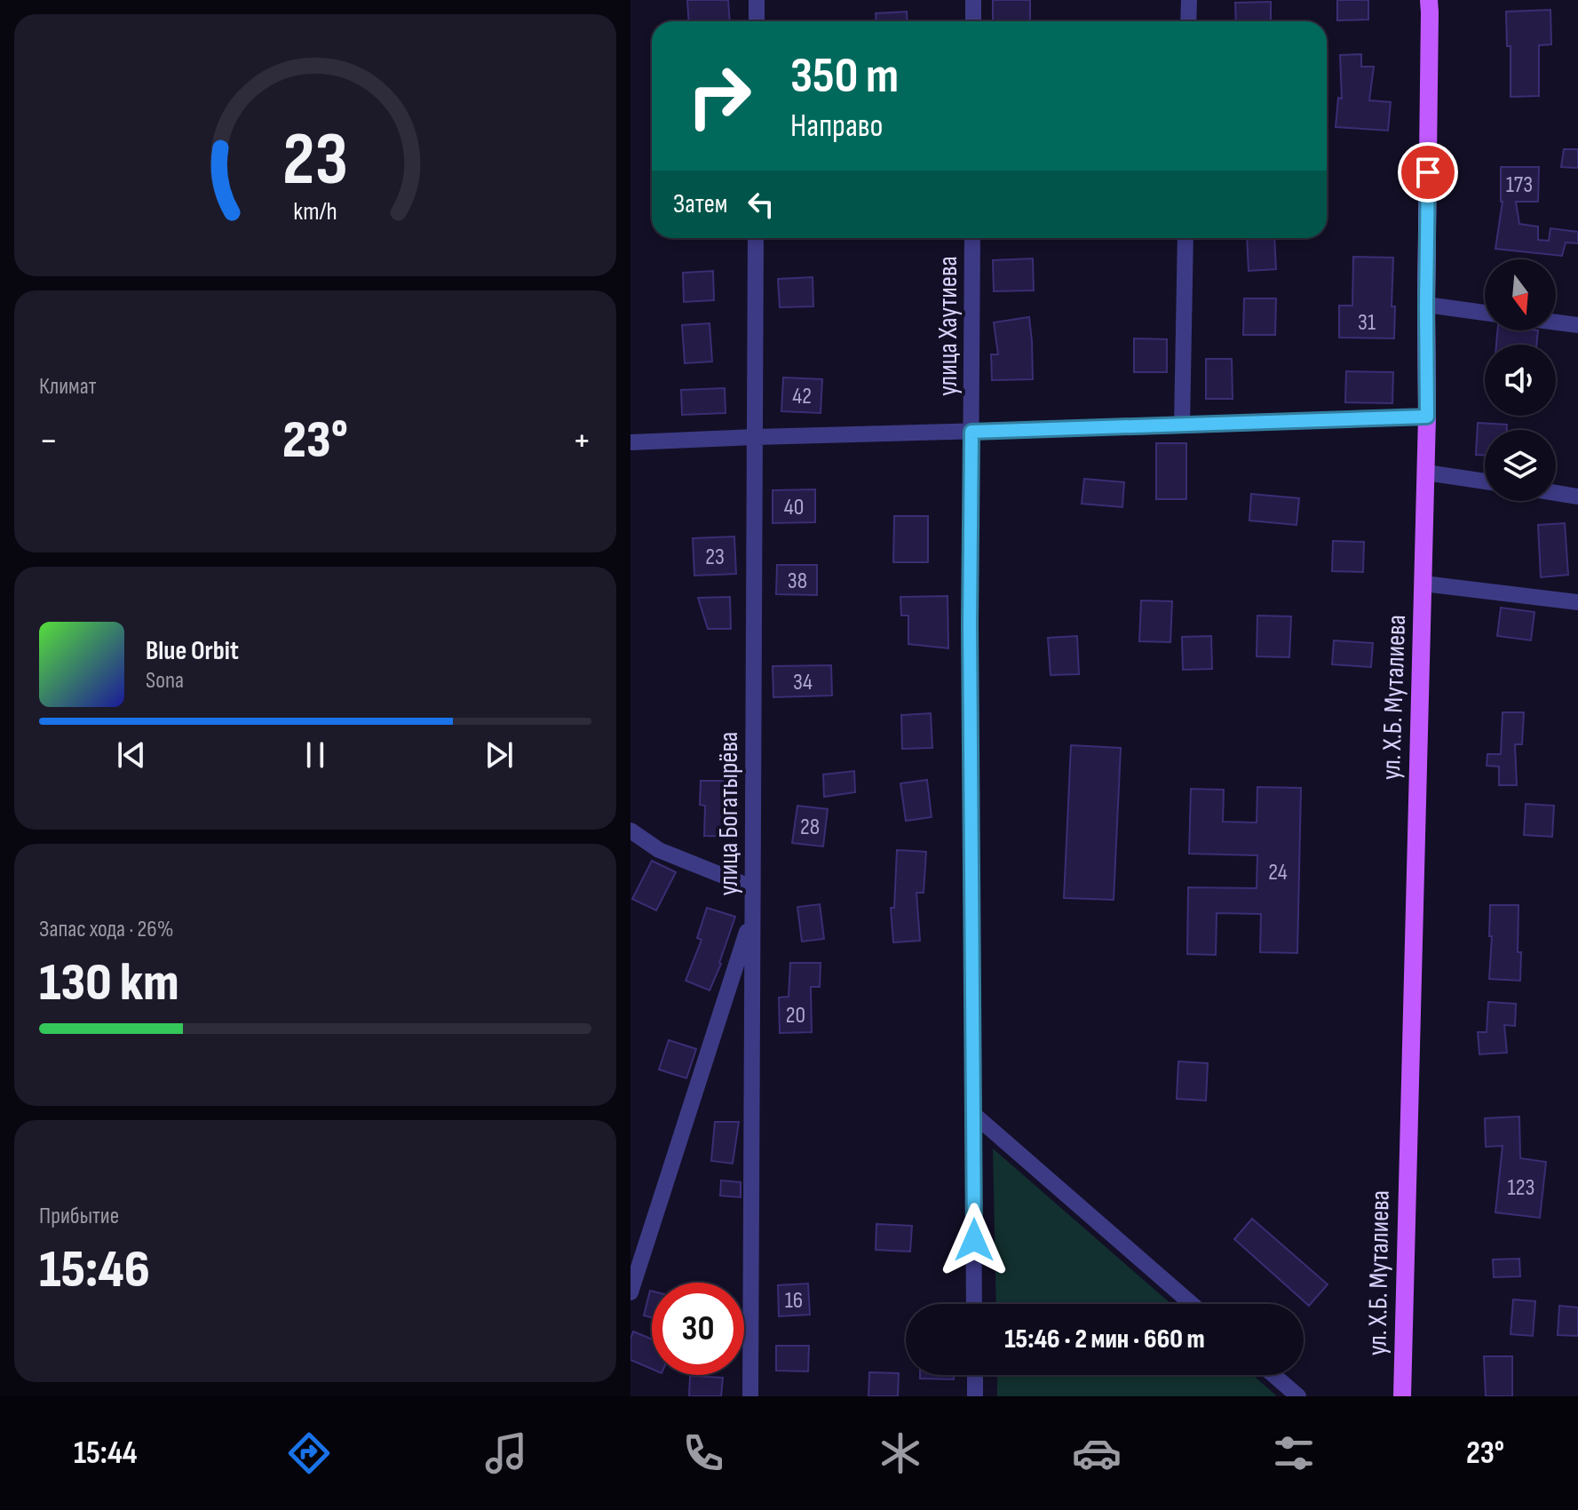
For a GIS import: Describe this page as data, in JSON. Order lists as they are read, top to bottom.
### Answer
{
  "streets": {
    "main road": ["ул. Х.Б. Муталиева"],
    "street": ["улица Хаутиева", "улица Богатырёва"]
  },
  "house_numbers": [
    "173",
    "31",
    "42",
    "40",
    "23",
    "38",
    "34",
    "28",
    "24",
    "20",
    "123",
    "16"
  ],
  "north": "bottom",
  "page": {
    "turn": ["350 m", "Направо"],
    "then": "Затем",
    "tile": [
      "Климат",
      ["Запас хода · 26%", "130 km"],
      ["Прибытие", "15:46"]
    ],
    "heat": ["−", "23°", "+"],
    "song": ["Blue Orbit", "Sona"],
    "limit": "30",
    "trip": "15:46 · 2 мин · 660 m",
    "tabs": ["15:44", "23°"],
    "gauge": ["23", "km/h"]
  }
}
